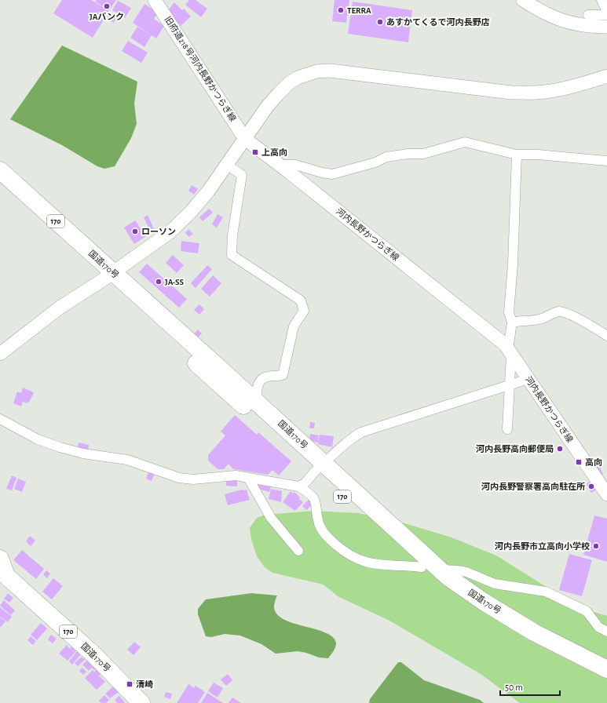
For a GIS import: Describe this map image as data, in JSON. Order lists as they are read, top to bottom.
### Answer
{
  "streets": {
    "highway": ["170", "国道170号"],
    "street": ["旧府道218号河内長野かつらぎ線", "河内長野かつらぎ線"]
  },
  "crossings": [
    ["旧府道218号河内長野かつらぎ線", "河内長野かつらぎ線"]
  ],
  "places": {
    "other": [
      "JAバンク",
      "TERRA",
      "あすかてくるで河内長野店",
      "ローソン",
      "JA-SS",
      "河内長野高向郵便局",
      "河内長野警察署高向駐在所",
      "河内長野市立高向小学校"
    ],
    "transit": ["上高向", "高向", "清崎"]
  },
  "scale_bar": "50 m"
}
